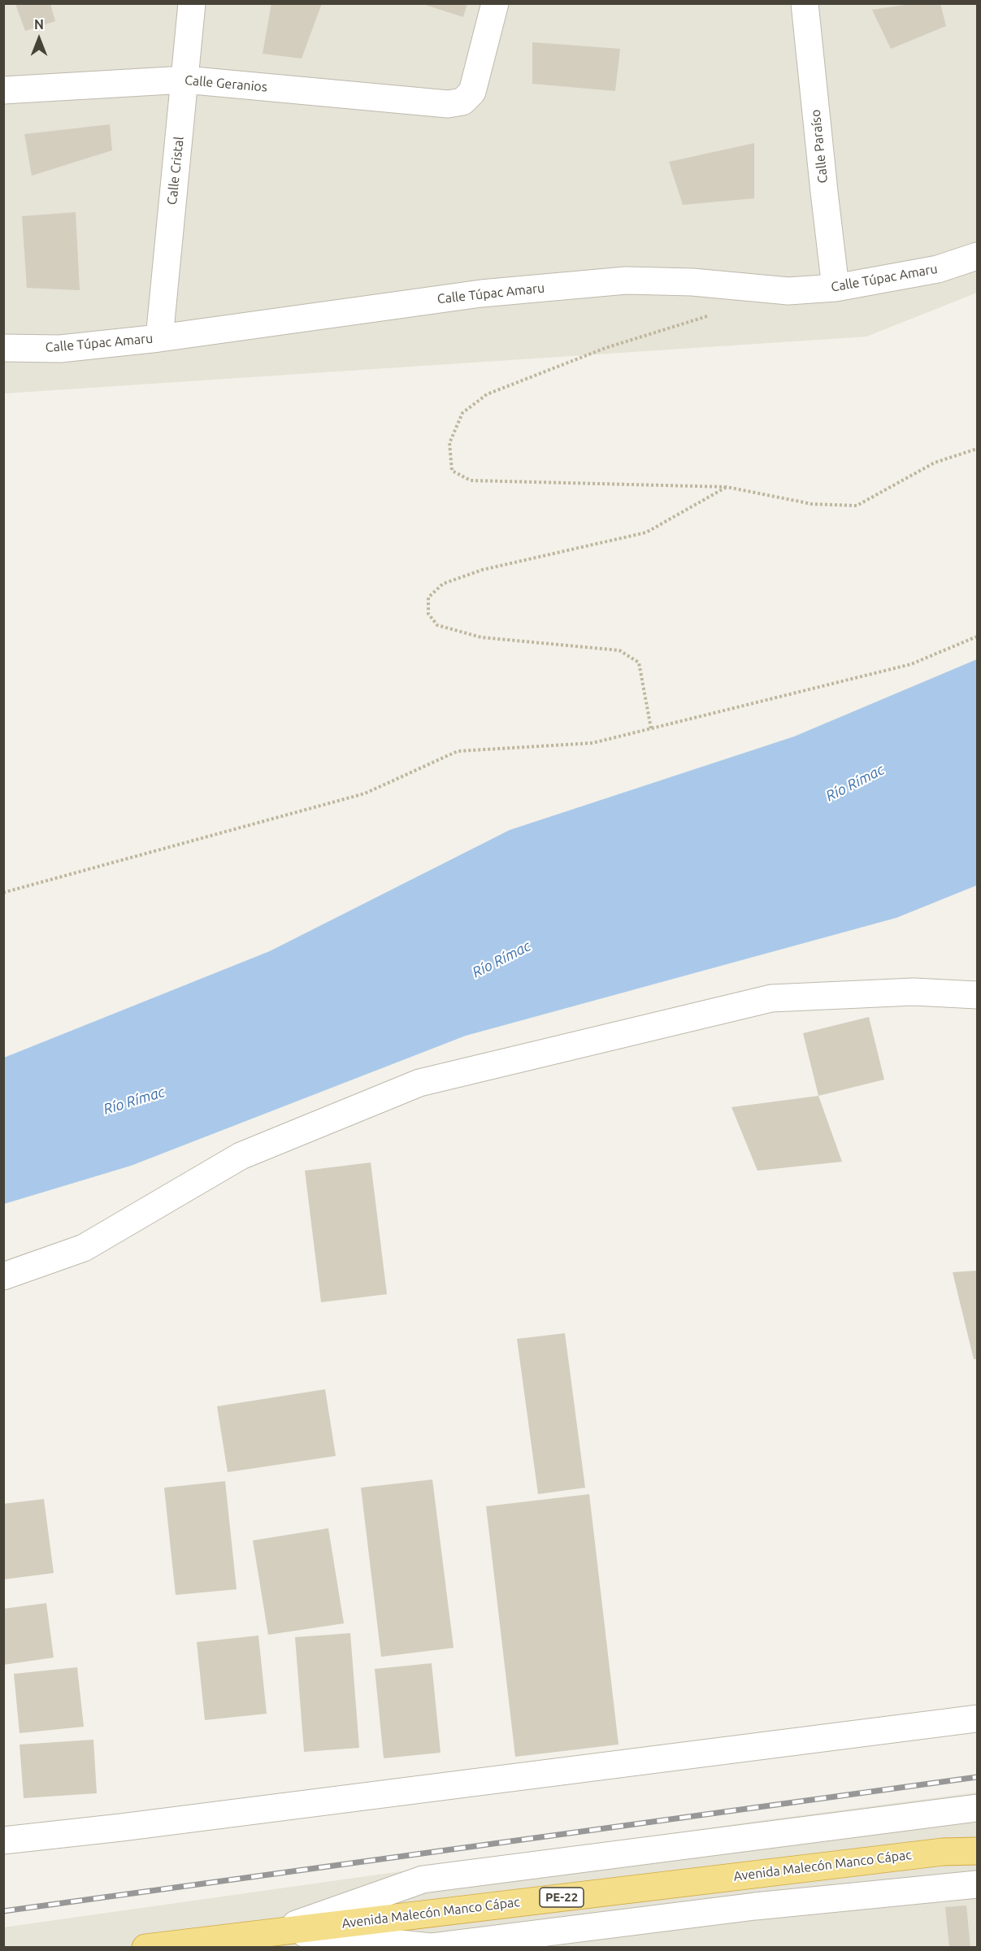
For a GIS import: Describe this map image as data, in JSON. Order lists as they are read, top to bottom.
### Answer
{
  "streets": {
    "highway": ["Avenida Malecón Manco Cápac", "PE-22"],
    "street": [
      "Calle Geranios",
      "Calle Paraíso",
      "Calle Cristal",
      "Calle Túpac Amaru"
    ]
  },
  "crossings": [
    ["Calle Geranios", "Calle Cristal"],
    ["Calle Paraíso", "Calle Túpac Amaru"],
    ["Calle Cristal", "Calle Túpac Amaru"]
  ],
  "water": ["Río Rímac"],
  "north": "top"
}
